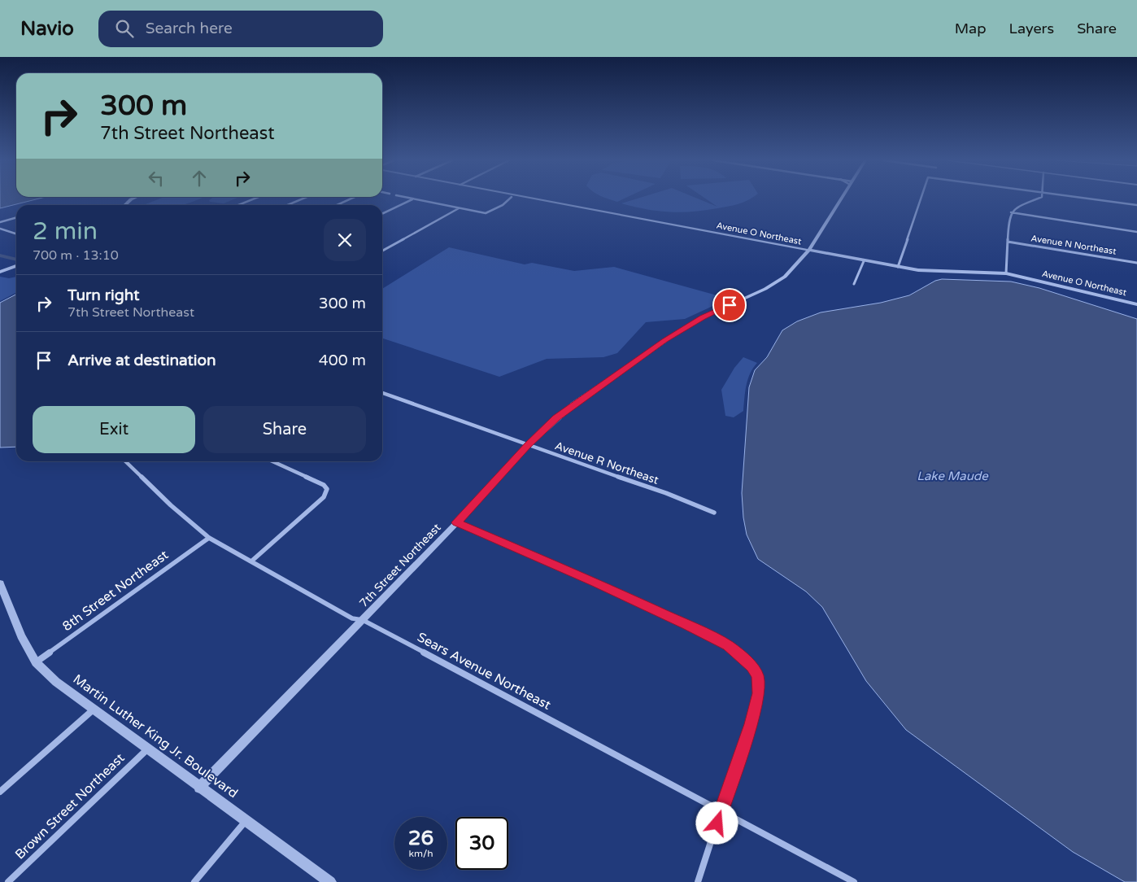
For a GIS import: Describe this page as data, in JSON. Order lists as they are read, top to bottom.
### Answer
{
  "streets": {
    "street": [
      "Avenue O Northeast",
      "Avenue N Northeast",
      "Avenue R Northeast",
      "7th Street Northeast",
      "8th Street Northeast",
      "Sears Avenue Northeast",
      "Martin Luther King Jr. Boulevard",
      "Brown Street Northeast"
    ]
  },
  "crossings": [
    ["Avenue O Northeast", "7th Street Northeast"],
    ["Avenue R Northeast", "7th Street Northeast"],
    ["7th Street Northeast", "Sears Avenue Northeast"],
    ["7th Street Northeast", "Martin Luther King Jr. Boulevard"],
    ["8th Street Northeast", "Sears Avenue Northeast"],
    ["8th Street Northeast", "Martin Luther King Jr. Boulevard"],
    ["Martin Luther King Jr. Boulevard", "Brown Street Northeast"]
  ],
  "water": ["Lake Maude"],
  "page": {
    "header": "Navio",
    "search": "Search here",
    "nav": ["Map", "Layers", "Share"],
    "turn": ["300 m", "7th Street Northeast"],
    "heading": ["2 min", "700 m · 13:10"],
    "list": [
      {
        "name": "Turn right",
        "note": "7th Street Northeast",
        "value": "300 m"
      },
      {
        "name": "Arrive at destination",
        "value": "400 m"
      }
    ],
    "buttons": ["Exit", "Share"],
    "speed": "26 km/h",
    "limit": "30"
  }
}
